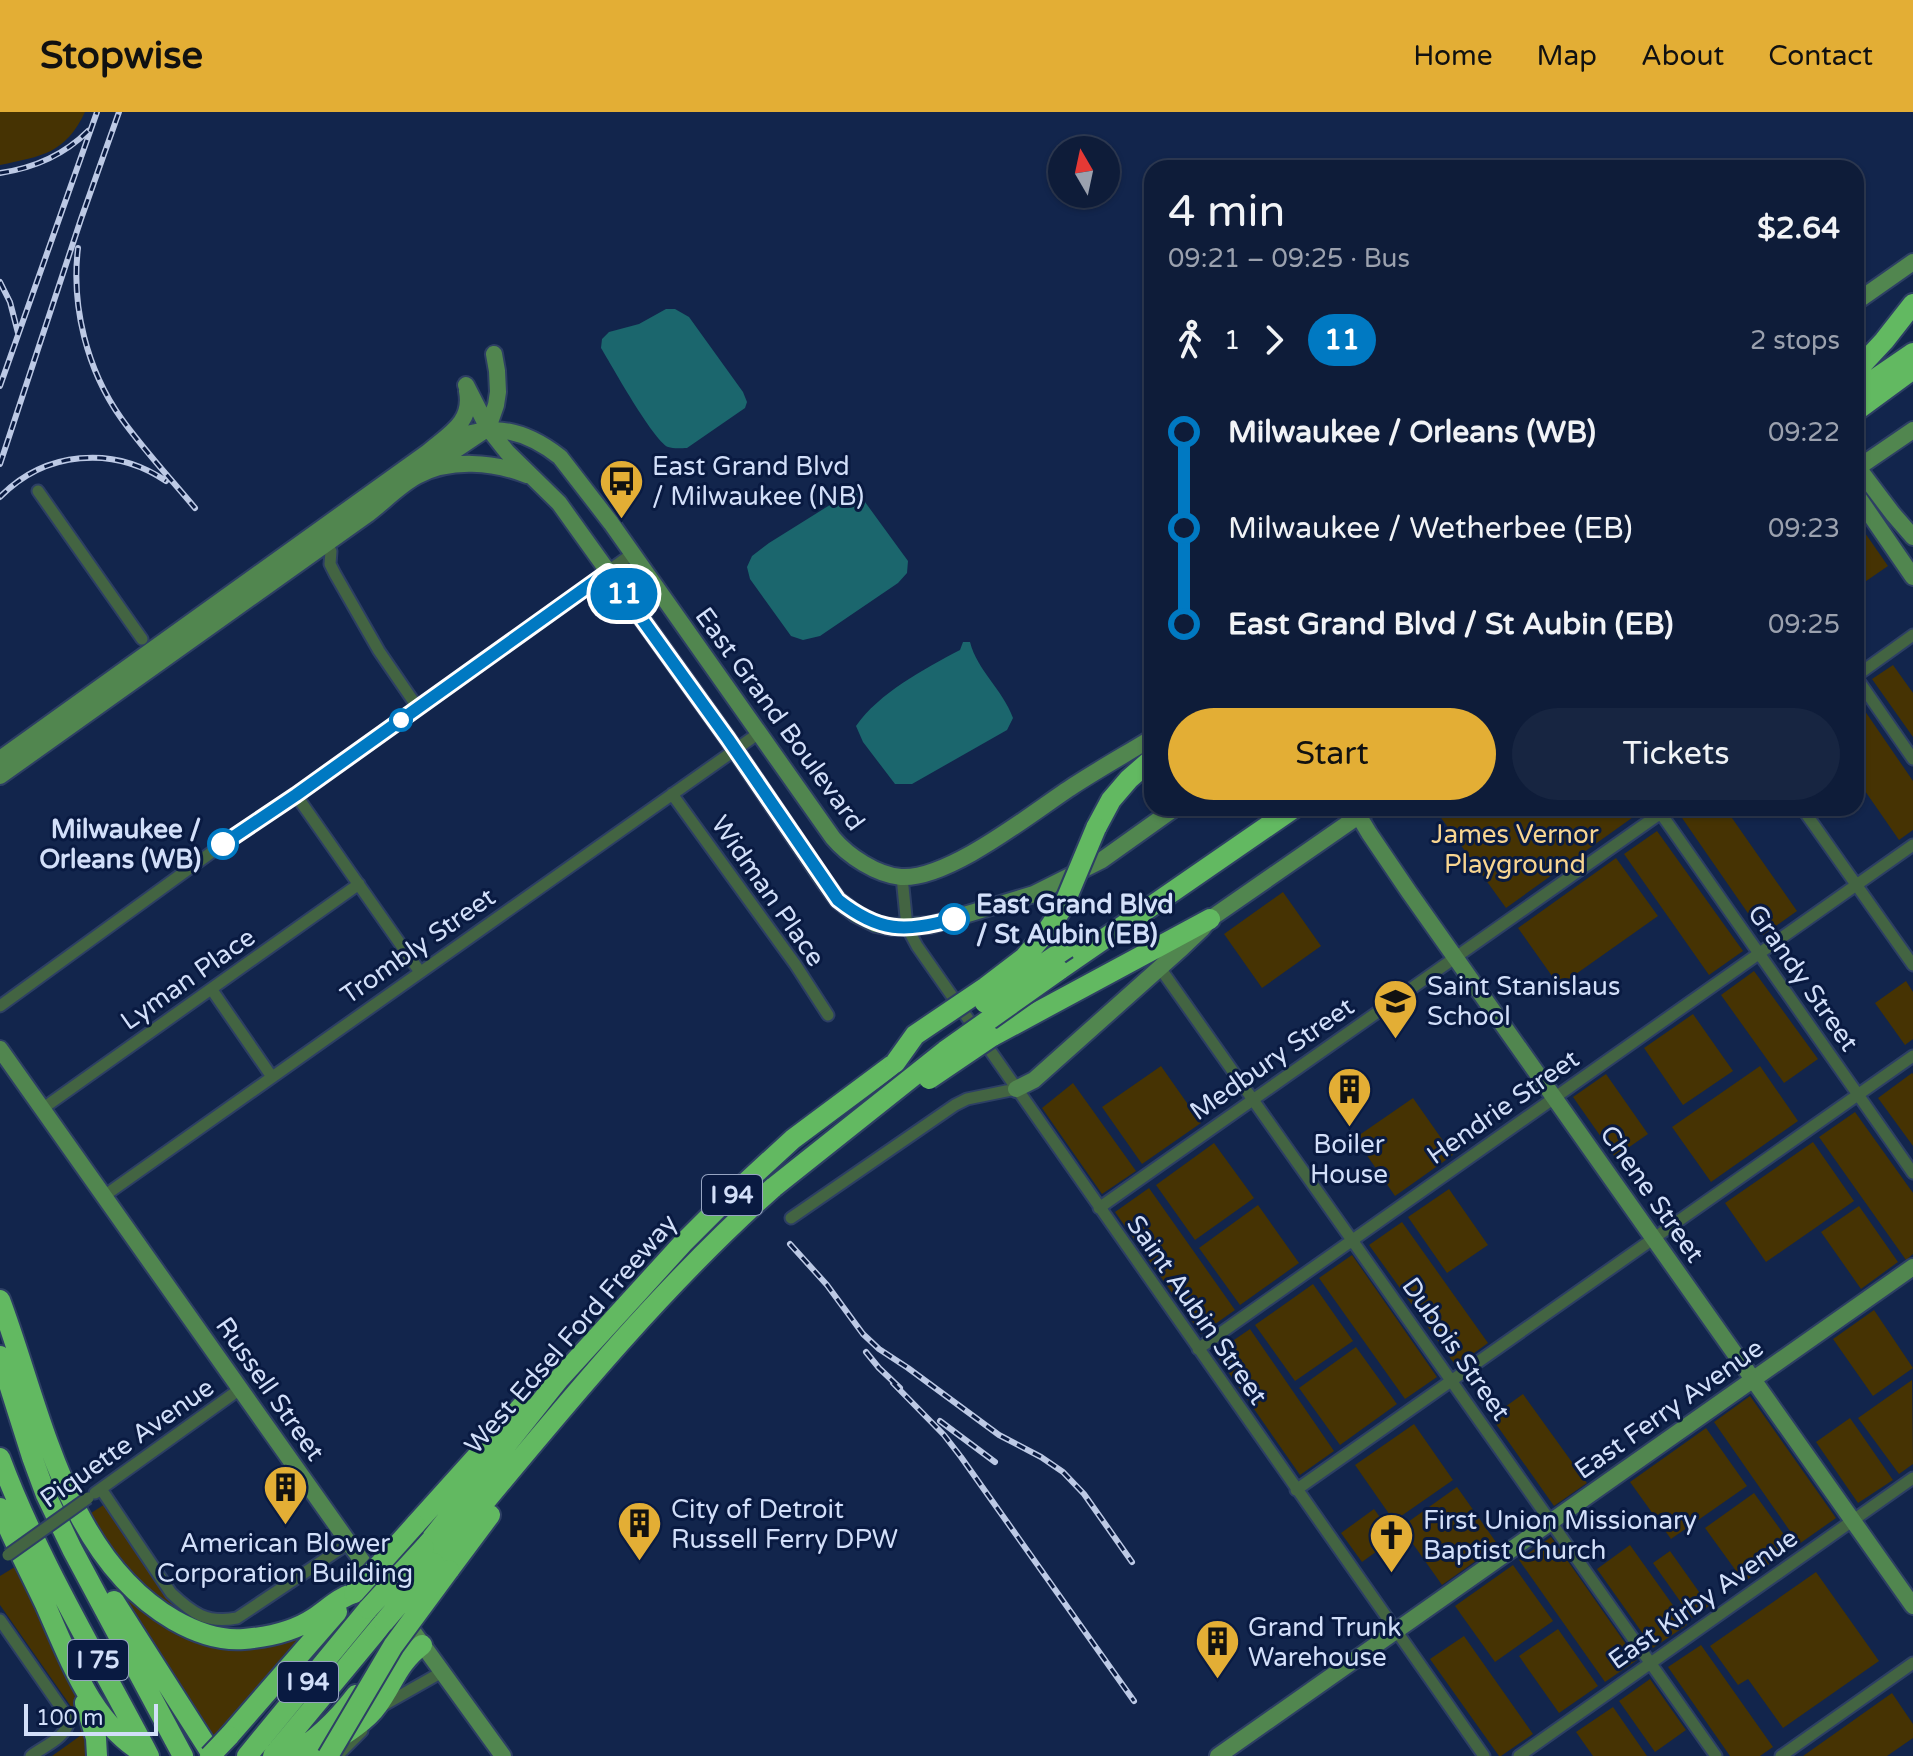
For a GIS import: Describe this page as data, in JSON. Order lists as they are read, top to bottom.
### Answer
{
  "streets": {
    "highway": ["I 94", "West Edsel Ford Freeway", "I 75"],
    "street": [
      "East Grand Boulevard",
      "Widman Place",
      "Trombly Street",
      "Grandy Street",
      "Lyman Place",
      "Medbury Street",
      "Hendrie Street",
      "Chene Street",
      "Saint Aubin Street",
      "Dubois Street",
      "Russell Street",
      "East Ferry Avenue",
      "Piquette Avenue",
      "East Kirby Avenue"
    ]
  },
  "crossings": [
    ["East Grand Boulevard", "Trombly Street"],
    ["East Grand Boulevard", "Saint Aubin Street"],
    ["Widman Place", "Trombly Street"],
    ["Trombly Street", "Russell Street"],
    ["Grandy Street", "Hendrie Street"],
    ["Lyman Place", "Russell Street"],
    ["Medbury Street", "Chene Street"],
    ["Medbury Street", "Saint Aubin Street"],
    ["Medbury Street", "Dubois Street"],
    ["Hendrie Street", "Chene Street"],
    ["Hendrie Street", "Saint Aubin Street"],
    ["Hendrie Street", "Dubois Street"],
    ["Chene Street", "East Ferry Avenue"],
    ["Chene Street", "East Kirby Avenue"],
    ["I 94", "West Edsel Ford Freeway"],
    ["Saint Aubin Street", "East Ferry Avenue"],
    ["Dubois Street", "East Ferry Avenue"],
    ["Dubois Street", "East Kirby Avenue"],
    ["Russell Street", "Piquette Avenue"]
  ],
  "parks": ["James Vernor Playground"],
  "places": {
    "bus stop": ["East Grand Blvd / Milwaukee (NB)"],
    "other": ["Milwaukee / Orleans (WB)", "East Grand Blvd / St Aubin (EB)"],
    "school or university": ["Saint Stanislaus School"],
    "building": [
      "Boiler House",
      "American Blower Corporation Building",
      "City of Detroit Russell Ferry DPW",
      "Grand Trunk Warehouse"
    ],
    "church": ["First Union Missionary Baptist Church"]
  },
  "lines": ["bus line 11"],
  "scale_bar": "100 m",
  "north": "top",
  "page": {
    "header": "Stopwise",
    "nav": [
      "Home",
      "Map",
      "About",
      "Contact"
    ],
    "on_map": "11",
    "heading": ["4 min", "09:21 – 09:25 · Bus", "$2.64"],
    "legs": ["1", "11", "2 stops"],
    "list": [
      {
        "name": "Milwaukee / Orleans (WB)",
        "value": "09:22"
      },
      {
        "name": "Milwaukee / Wetherbee (EB)",
        "value": "09:23"
      },
      {
        "name": "East Grand Blvd / St Aubin (EB)",
        "value": "09:25"
      }
    ],
    "buttons": ["Start", "Tickets"],
    "scale": "100 m"
  }
}
